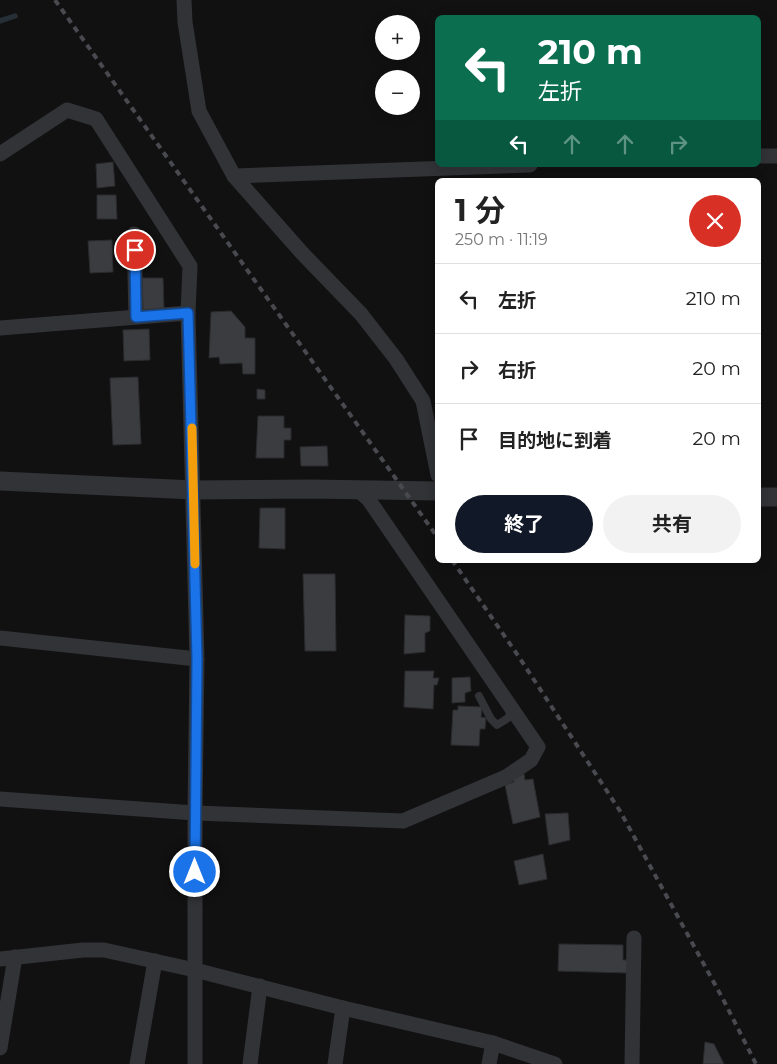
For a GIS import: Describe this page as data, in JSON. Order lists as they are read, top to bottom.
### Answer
{
  "page": {
    "map_buttons": ["+", "−"],
    "turn": ["210 m", "左折"],
    "heading": ["1 分", "250 m · 11:19"],
    "list": [
      {
        "name": "左折",
        "value": "210 m"
      },
      {
        "name": "右折",
        "value": "20 m"
      },
      {
        "name": "目的地に到着",
        "value": "20 m"
      }
    ],
    "buttons": ["終了", "共有"]
  }
}
